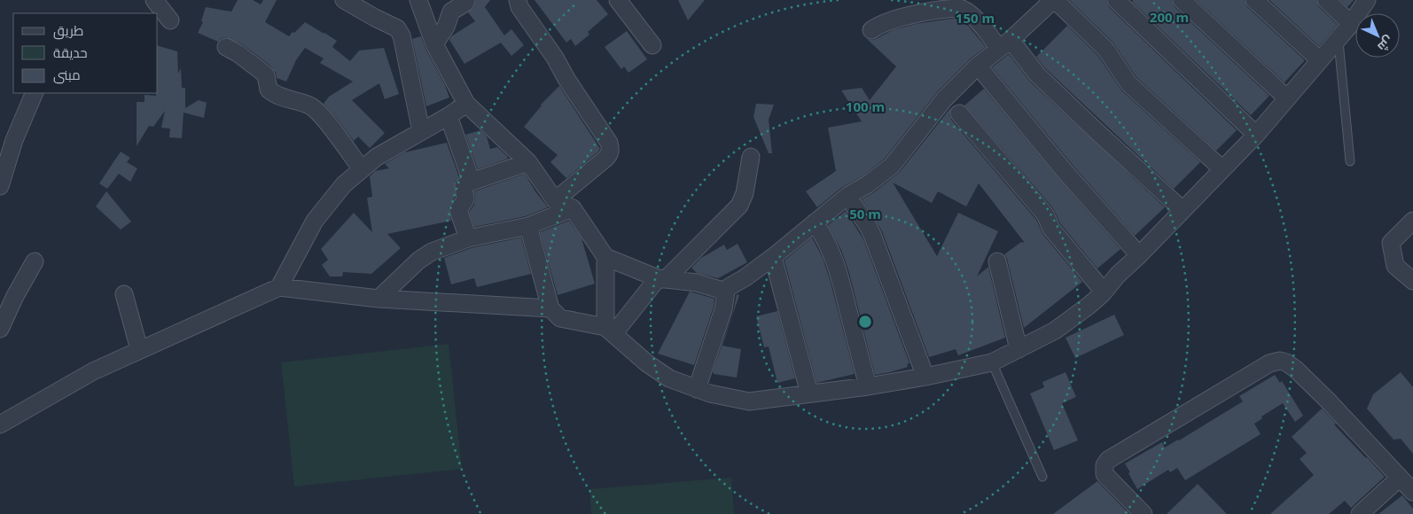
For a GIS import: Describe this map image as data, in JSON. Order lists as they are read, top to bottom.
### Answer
{
  "legend": ["طريق", "حديقة", "مبنى"],
  "north": "bottom right",
  "rings": [
    "200 m",
    "150 m",
    "100 m",
    "50 m"
  ]
}
